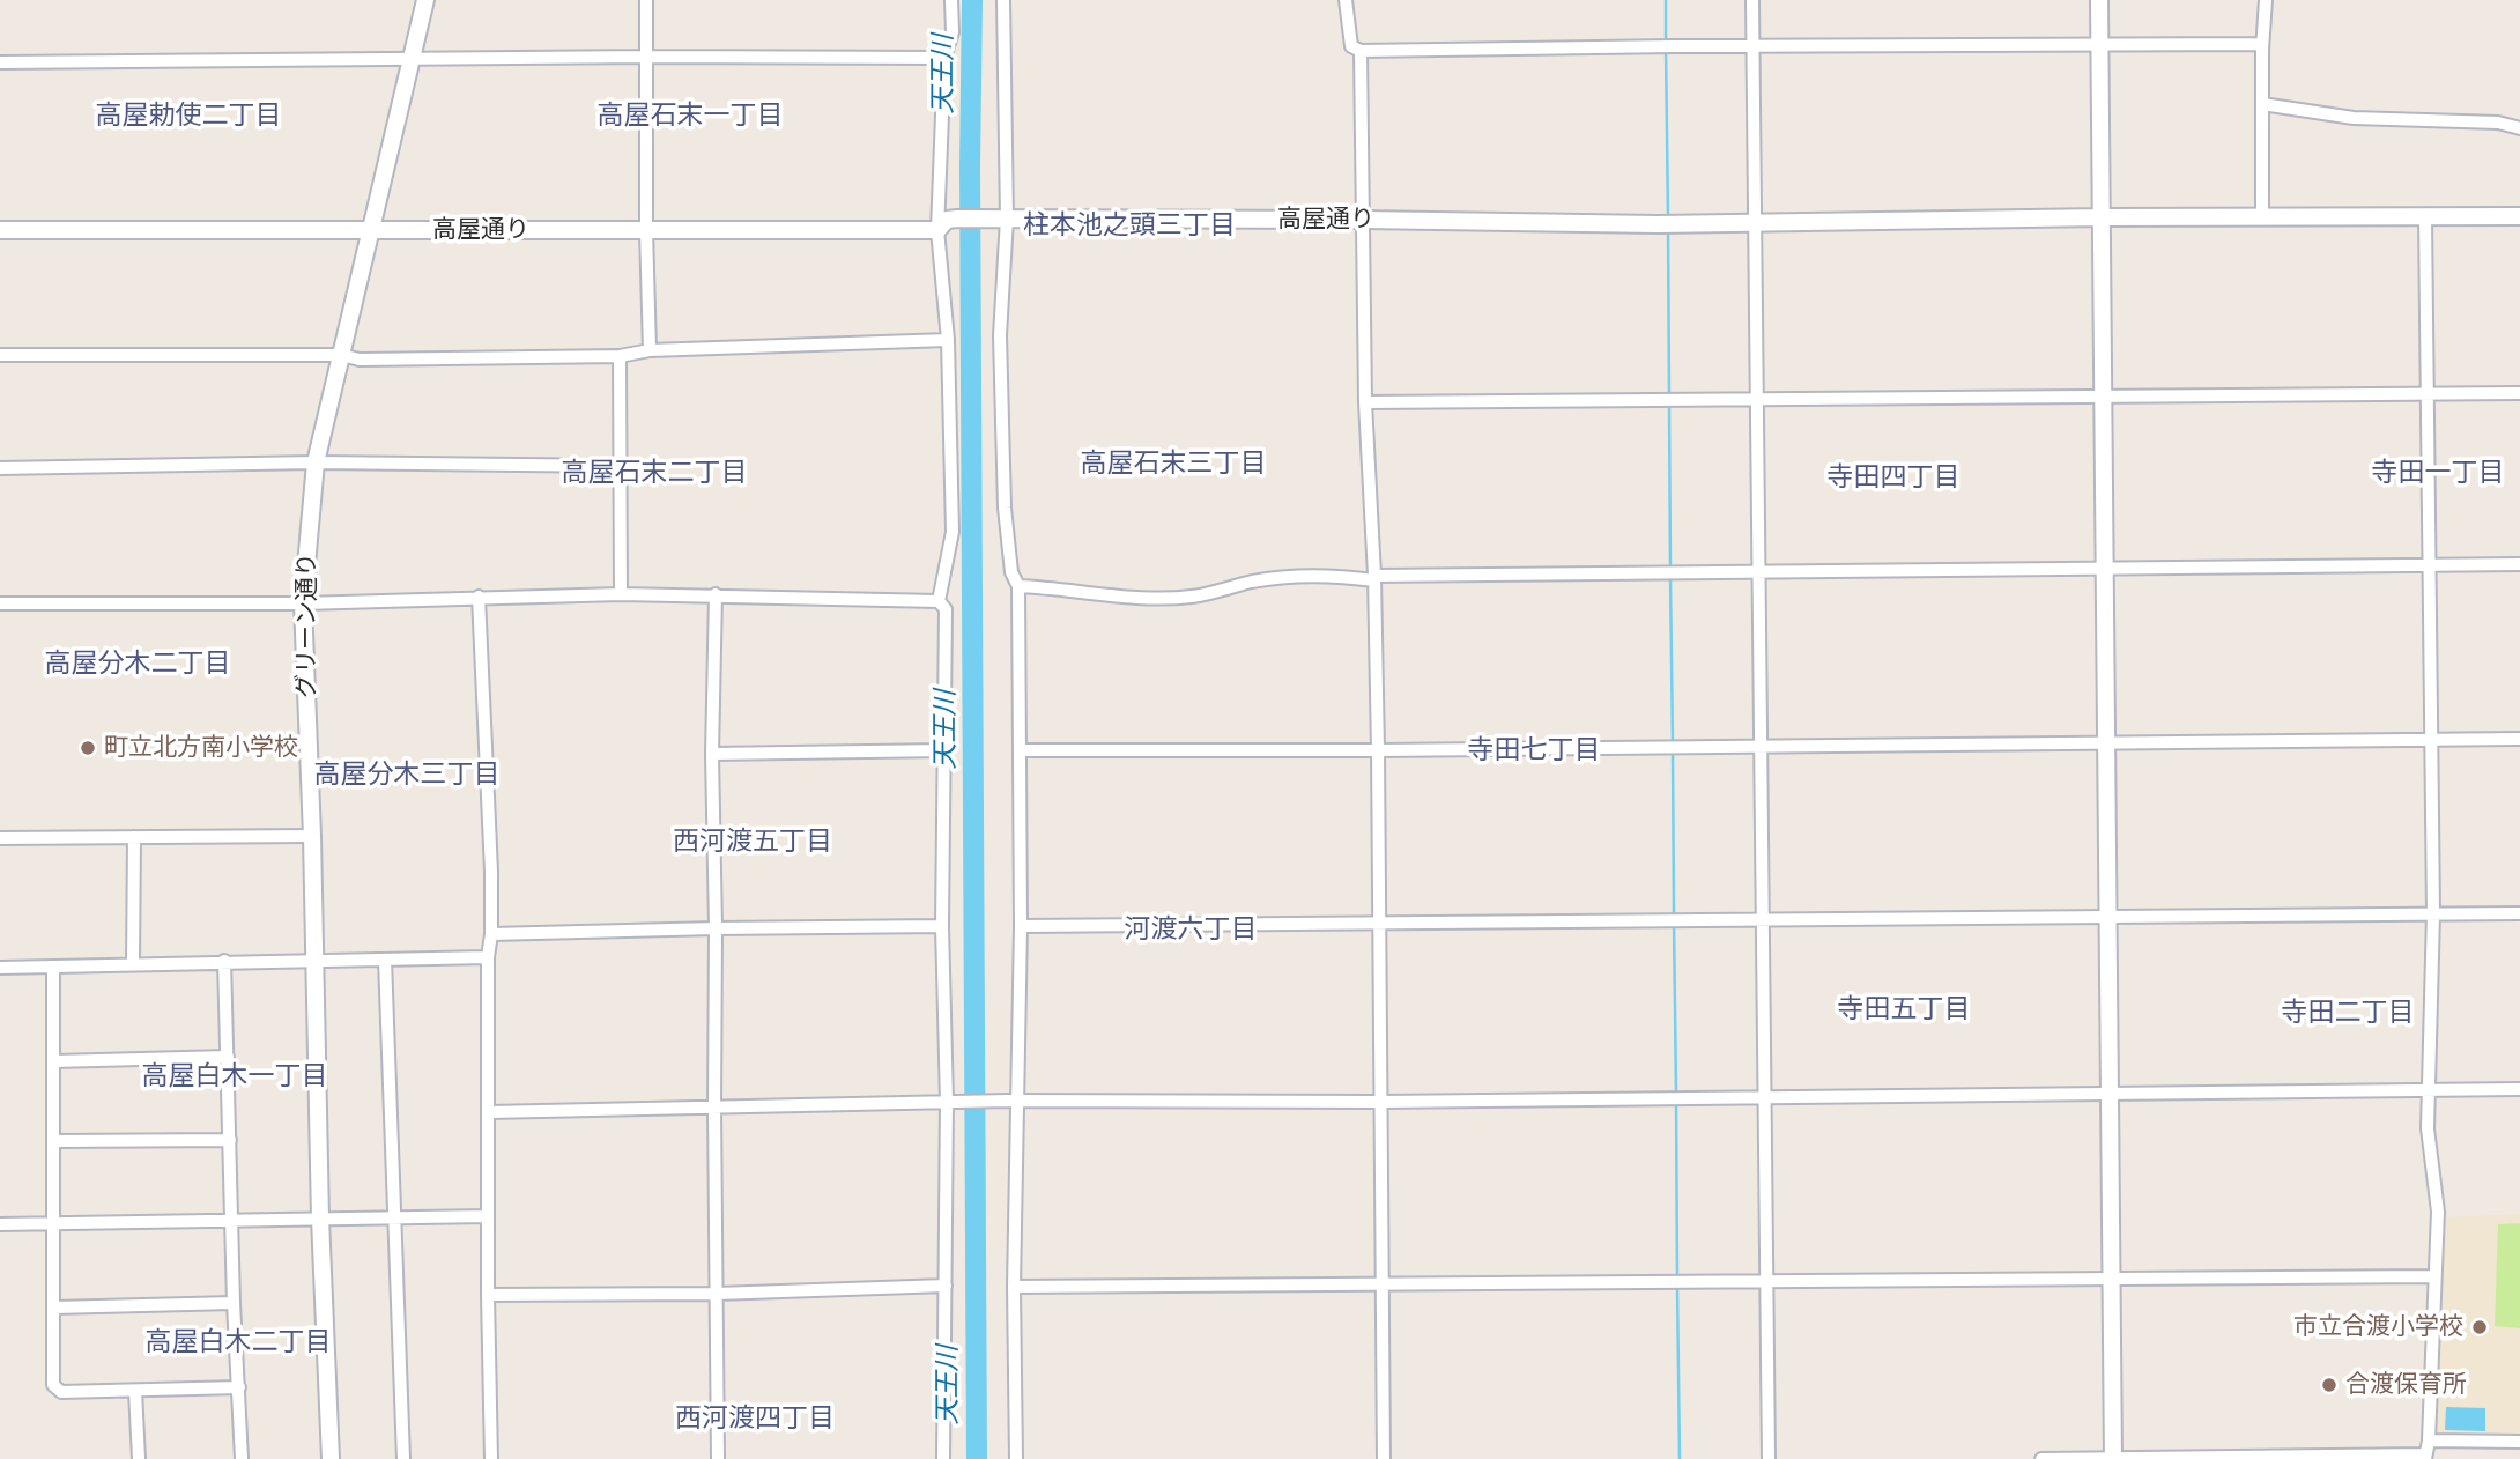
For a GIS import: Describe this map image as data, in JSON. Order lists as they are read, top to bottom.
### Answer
{
  "streets": {
    "street": ["高屋通り", "グリーン通り"]
  },
  "crossings": [
    ["高屋通り", "グリーン通り"]
  ],
  "districts": [
    "高屋勅使二丁目",
    "高屋石末一丁目",
    "柱本池之頭三丁目",
    "高屋石末三丁目",
    "高屋石末二丁目",
    "寺田一丁目",
    "寺田四丁目",
    "高屋分木二丁目",
    "寺田七丁目",
    "高屋分木三丁目",
    "西河渡五丁目",
    "河渡六丁目",
    "寺田五丁目",
    "寺田二丁目",
    "高屋白木一丁目",
    "高屋白木二丁目",
    "西河渡四丁目"
  ],
  "water": ["天王川"],
  "places": ["町立北方南小学校", "市立合渡小学校", "合渡保育所"]
}
